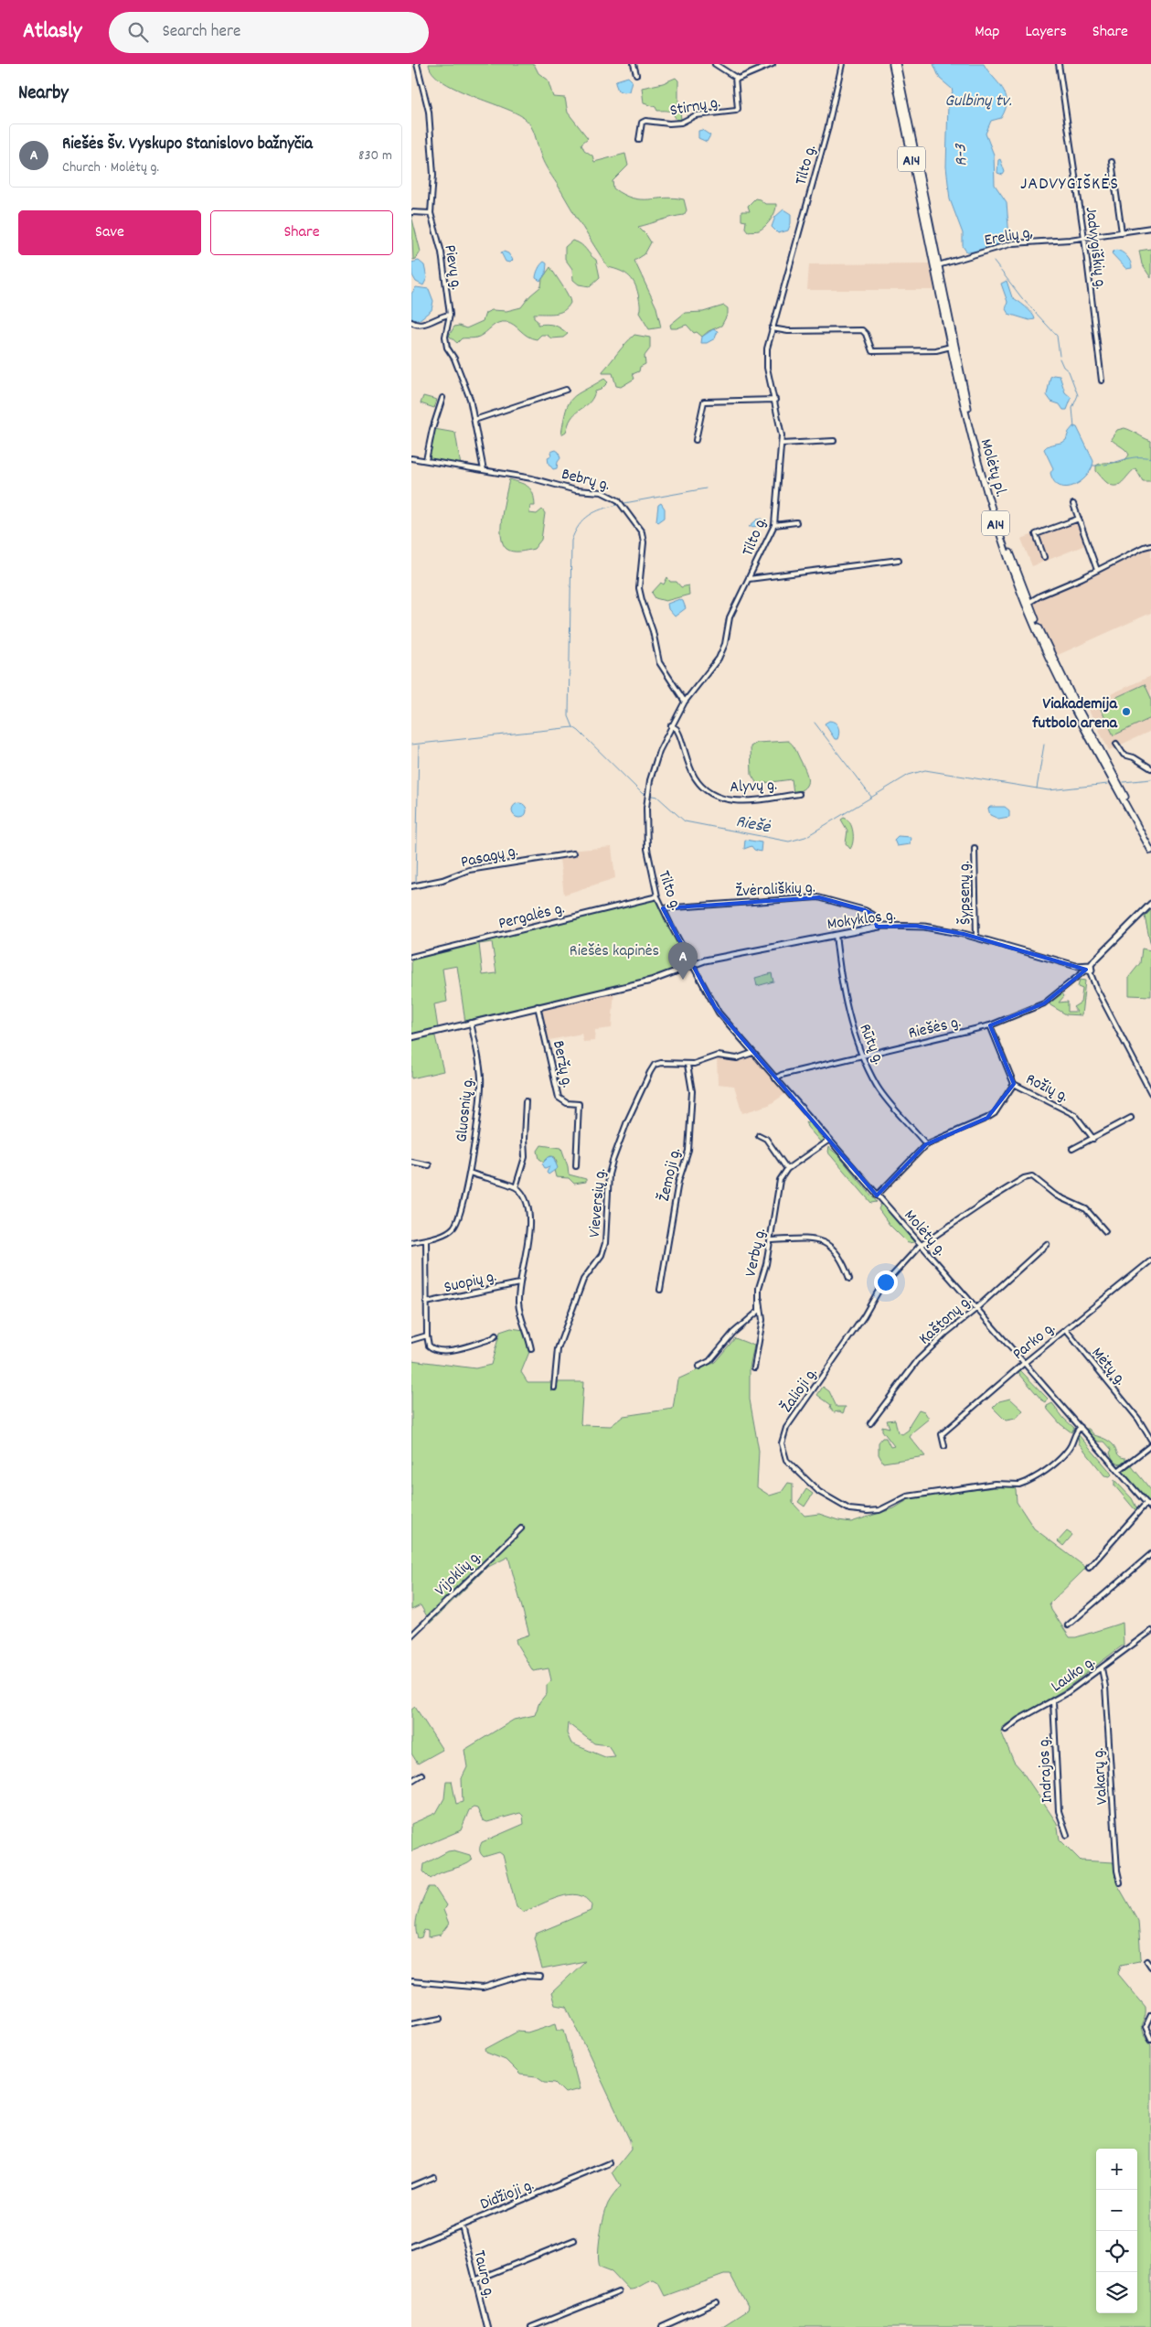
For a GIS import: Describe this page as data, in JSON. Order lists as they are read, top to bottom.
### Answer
{
  "streets": {
    "highway": ["A14", "Molėtų pl."],
    "main road": ["Mokyklos g."],
    "street": [
      "Stirnų g.",
      "Tilto g.",
      "Erelių g,",
      "Jadvygiškių g.",
      "Pievų g.",
      "Bebrų g.",
      "Alyvų g.",
      "Pasagų g.",
      "Žvėrališkių g.",
      "Šypsenų g.",
      "Pergalės g.",
      "Riešės g.",
      "Rūtų g.",
      "Beržų g.",
      "Rožių g.",
      "Gluosnių g.",
      "Žemoji g.",
      "Vieversių g.",
      "Molėtų g.",
      "Verbų g.",
      "Suopių g.",
      "Kaštonų g.",
      "Parko g.",
      "Mėtų g.",
      "Žalioji g.",
      "Vijoklių g.",
      "Lauko g.",
      "Indrajos g.",
      "Vakarų g.",
      "Didžioji g.",
      "Tauro g."
    ]
  },
  "crossings": [
    ["Tilto g.", "Bebrų g."],
    ["Tilto g.", "Alyvų g."],
    ["Tilto g.", "Žvėrališkių g."],
    ["Tilto g.", "Pergalės g."],
    ["Tilto g.", "Mokyklos g."],
    ["Tilto g.", "Molėtų g."],
    ["Erelių g,", "Jadvygiškių g."],
    ["Erelių g,", "Molėtų pl."],
    ["Pievų g.", "Bebrų g."],
    ["Žvėrališkių g.", "Mokyklos g."],
    ["Šypsenų g.", "Mokyklos g."],
    ["Mokyklos g.", "Riešės g."],
    ["Mokyklos g.", "Rūtų g."],
    ["Mokyklos g.", "Beržų g."],
    ["Mokyklos g.", "Gluosnių g."],
    ["Mokyklos g.", "Molėtų g."],
    ["Riešės g.", "Rūtų g."],
    ["Riešės g.", "Rožių g."],
    ["Riešės g.", "Molėtų g."],
    ["Žemoji g.", "Vieversių g."],
    ["Vieversių g.", "Molėtų g."],
    ["Molėtų g.", "Kaštonų g."],
    ["Molėtų g.", "Parko g."],
    ["Molėtų g.", "Žalioji g."],
    ["Parko g.", "Mėtų g."],
    ["Lauko g.", "Indrajos g."],
    ["Lauko g.", "Vakarų g."],
    ["Didžioji g.", "Tauro g."]
  ],
  "districts": ["JADVYGIŠKĖS"],
  "water": ["Gulbinų tv.", "R-3", "Riešė"],
  "parks": ["Riešės kapinės"],
  "places": ["Viakademija futbolo arena"],
  "page": {
    "header": "Atlasly",
    "search": "Search here",
    "nav": ["Map", "Layers", "Share"],
    "heading": "Nearby",
    "list": [
      {
        "mark": "A",
        "name": "Riešės Šv. Vyskupo Stanislovo bažnyčia",
        "note": "Church · Molėtų g.",
        "value": "830 m"
      }
    ],
    "buttons": ["Save", "Share"],
    "pins": "A",
    "map_buttons": ["+", "−"]
  }
}
